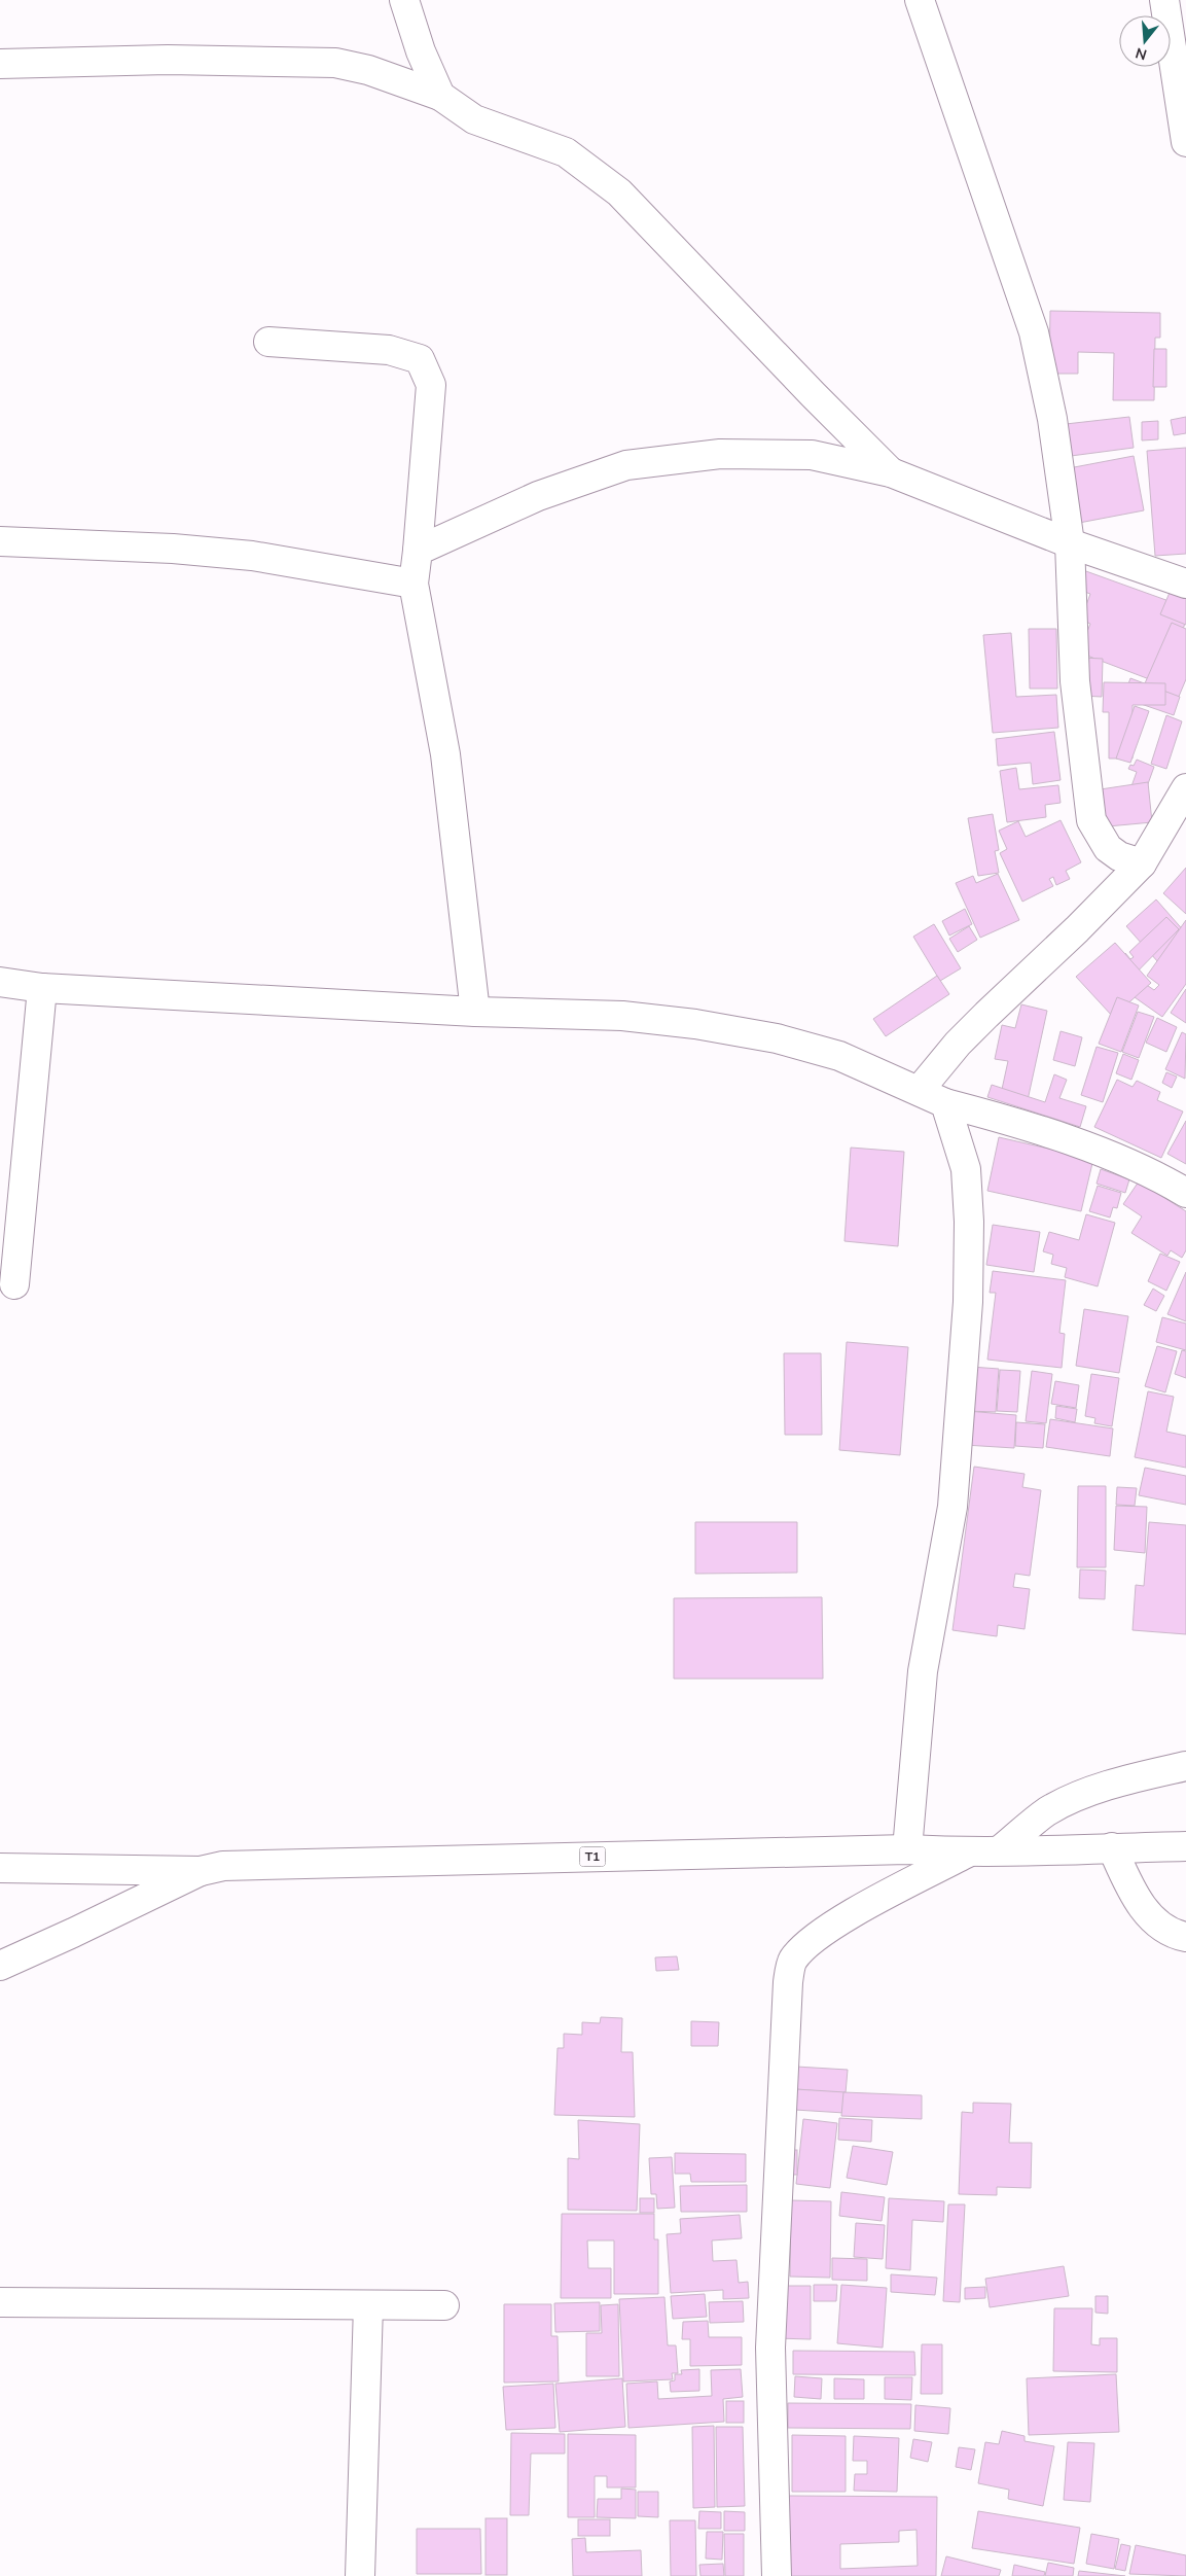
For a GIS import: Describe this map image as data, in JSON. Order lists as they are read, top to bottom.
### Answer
{
  "streets": {
    "main road": ["T1"]
  },
  "north": "bottom"
}
